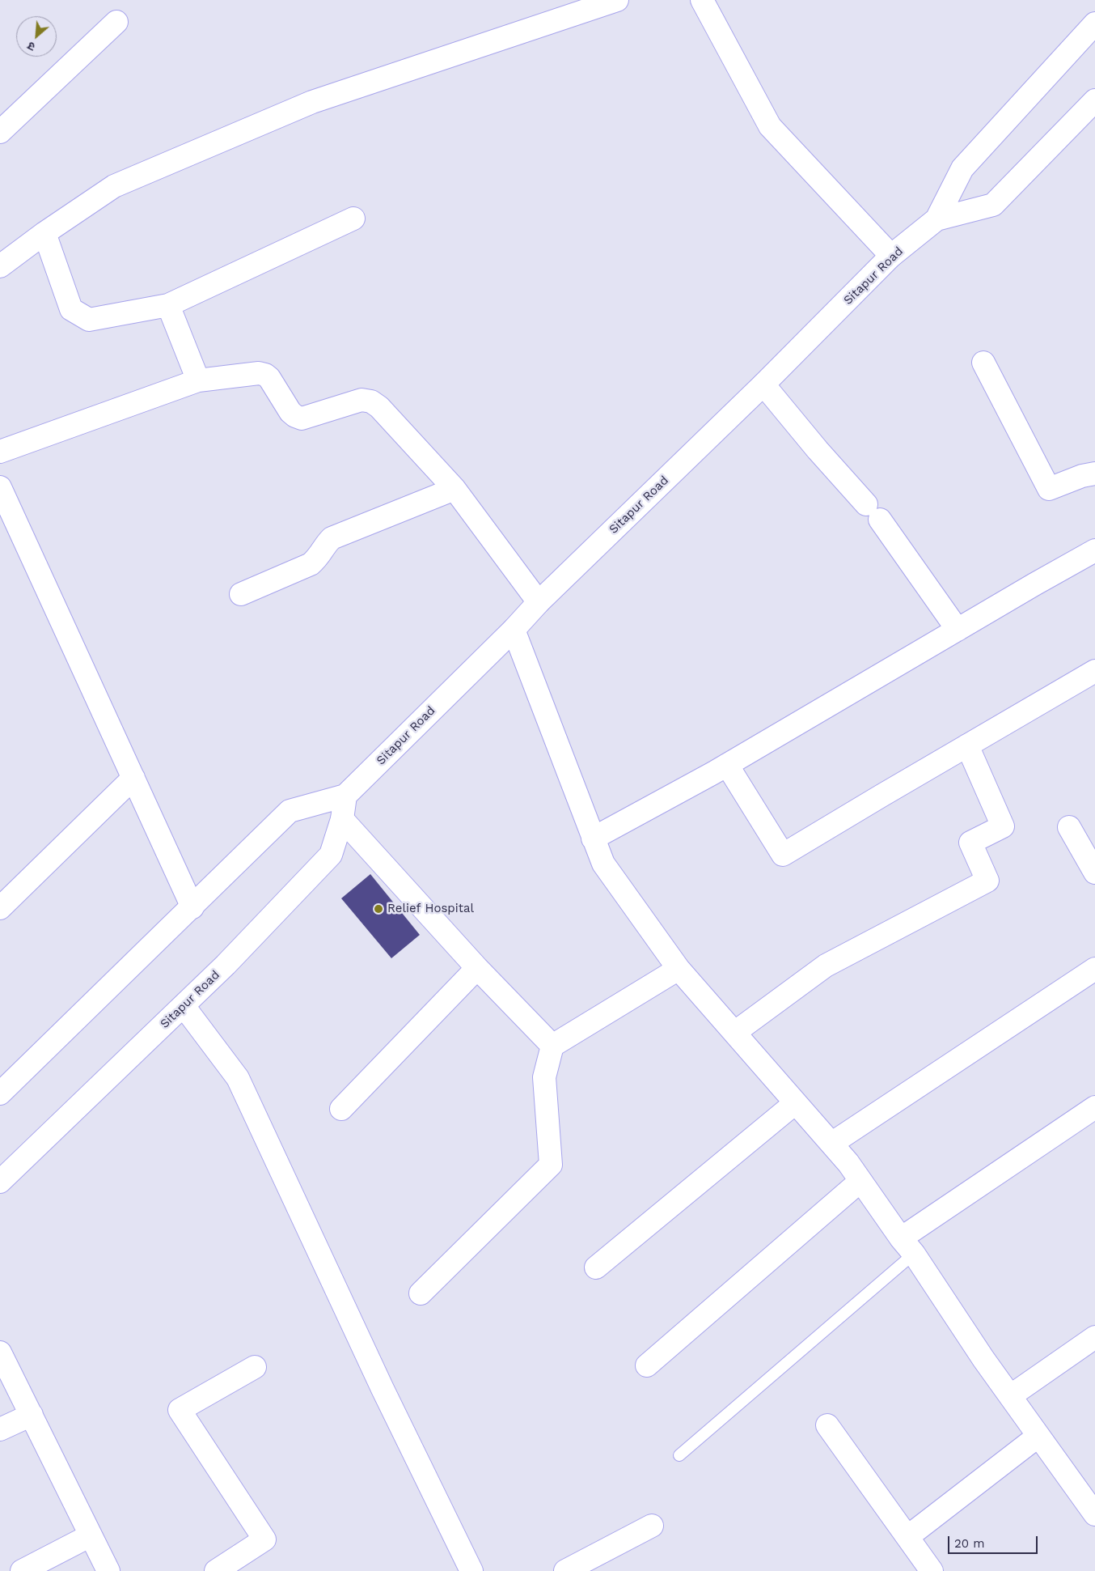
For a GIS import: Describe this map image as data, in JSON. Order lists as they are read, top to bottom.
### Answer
{
  "streets": {
    "street": ["Sitapur Road"]
  },
  "places": ["Relief Hospital"],
  "scale_bar": "20 m",
  "north": "bottom left"
}
